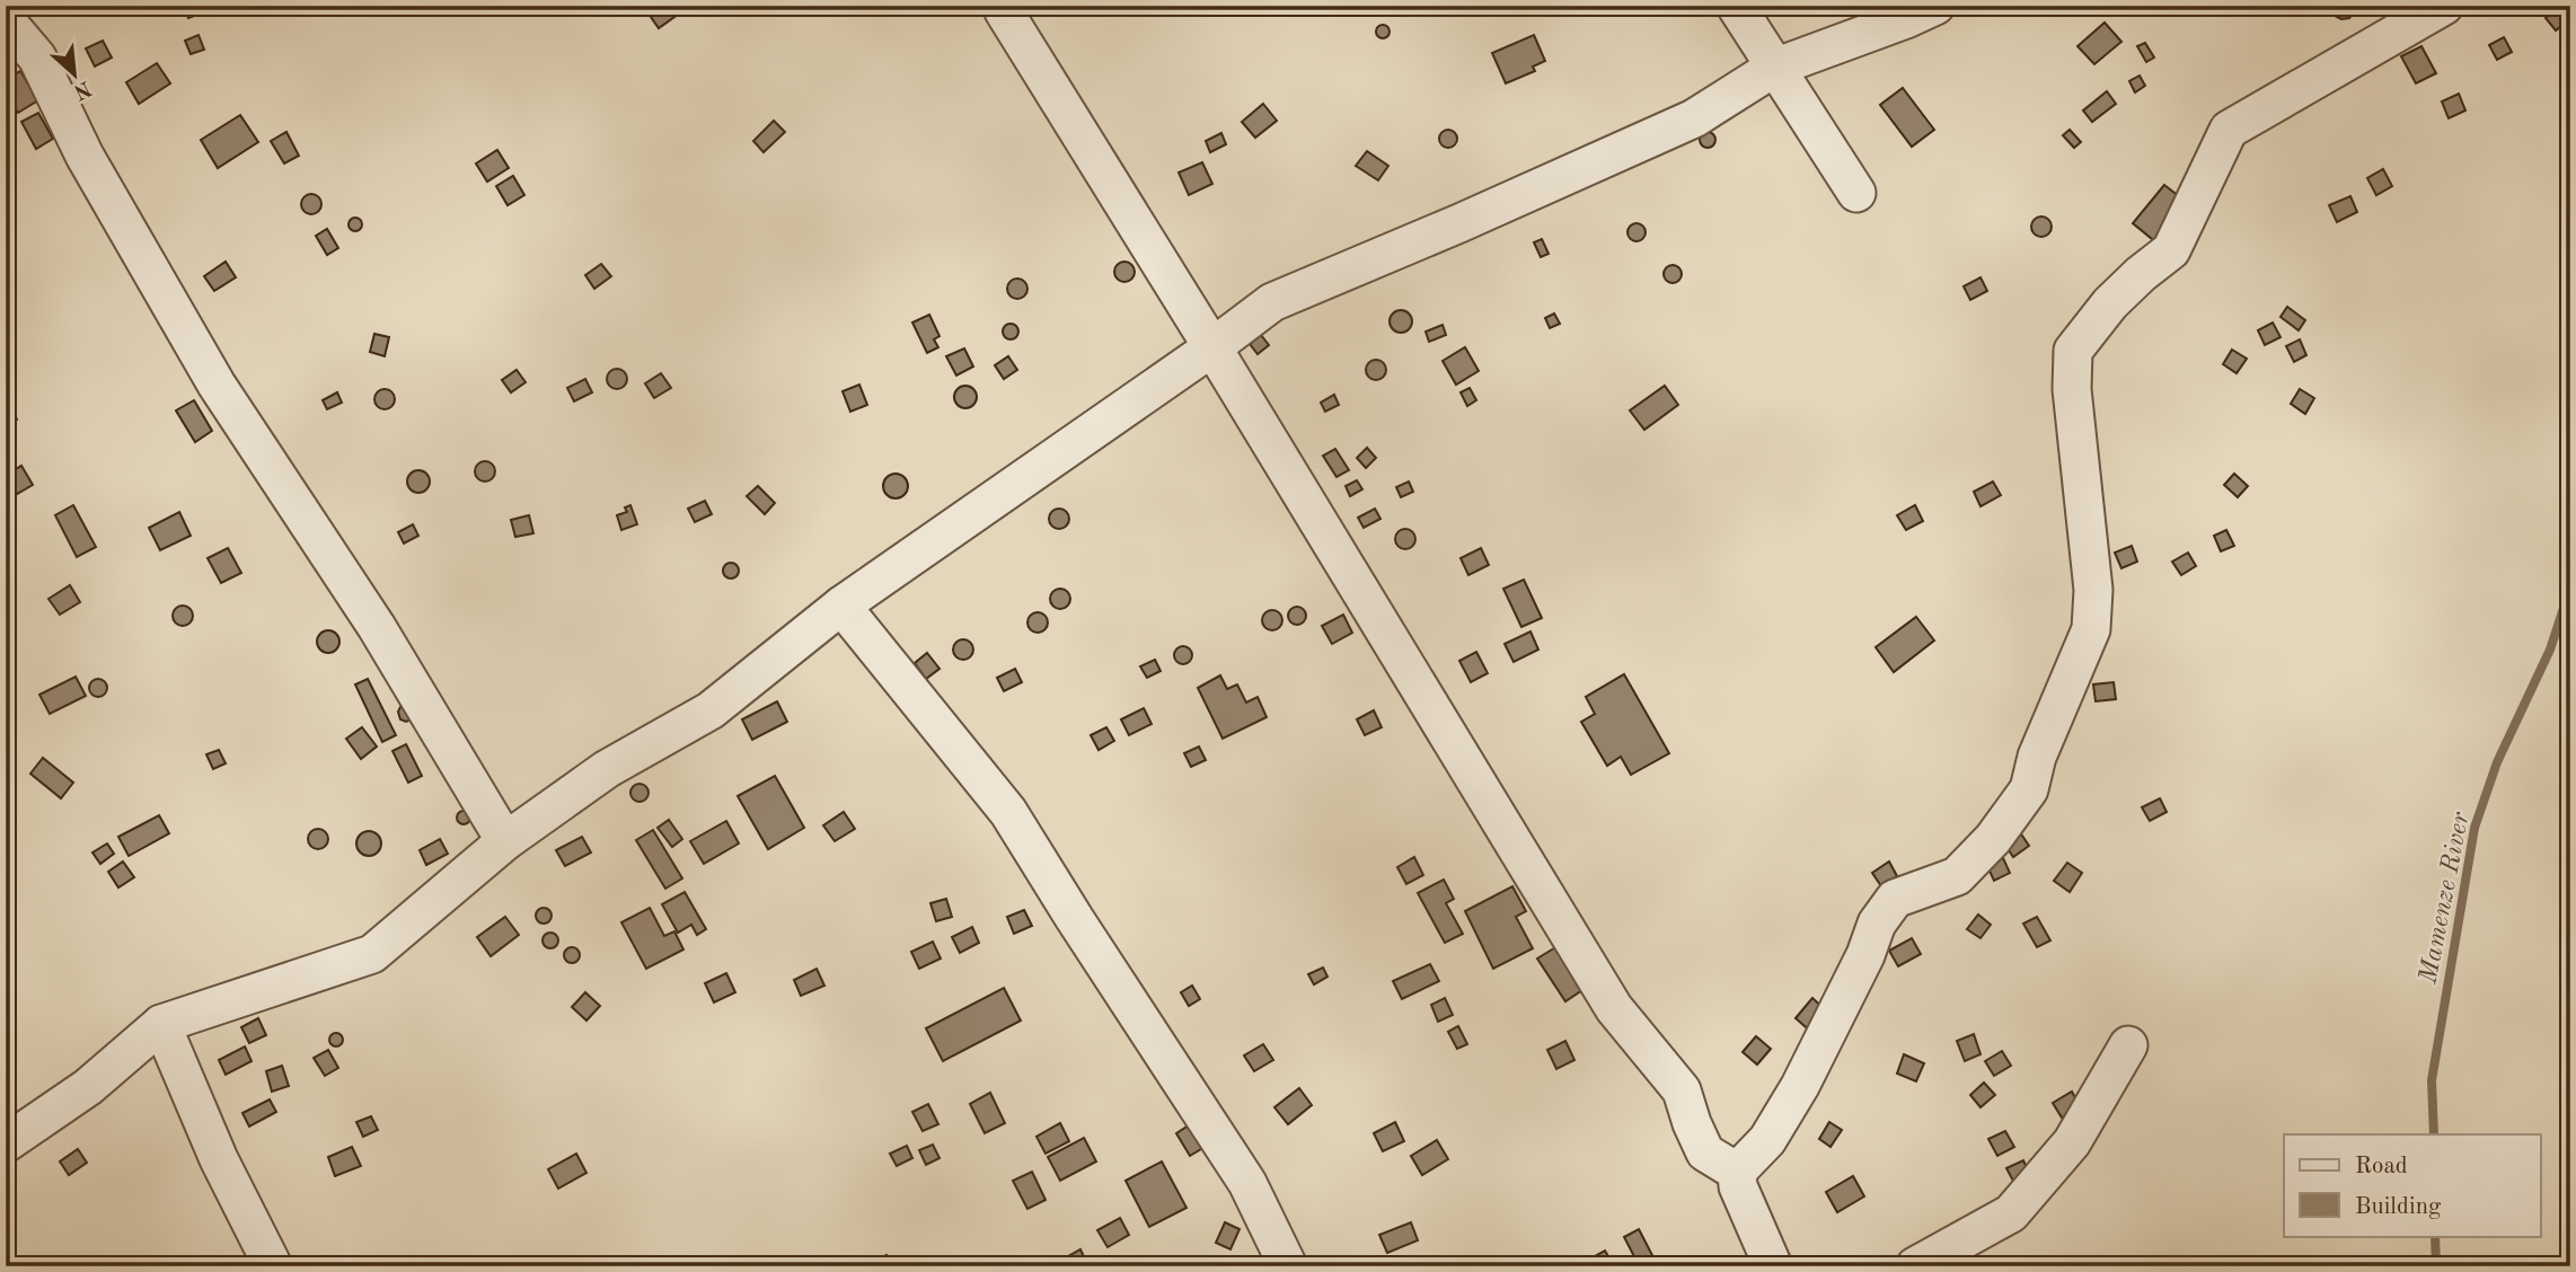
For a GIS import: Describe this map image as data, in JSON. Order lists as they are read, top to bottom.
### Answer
{
  "water": ["Mamenze River"],
  "legend": ["Road", "Building"],
  "north": "bottom right"
}
